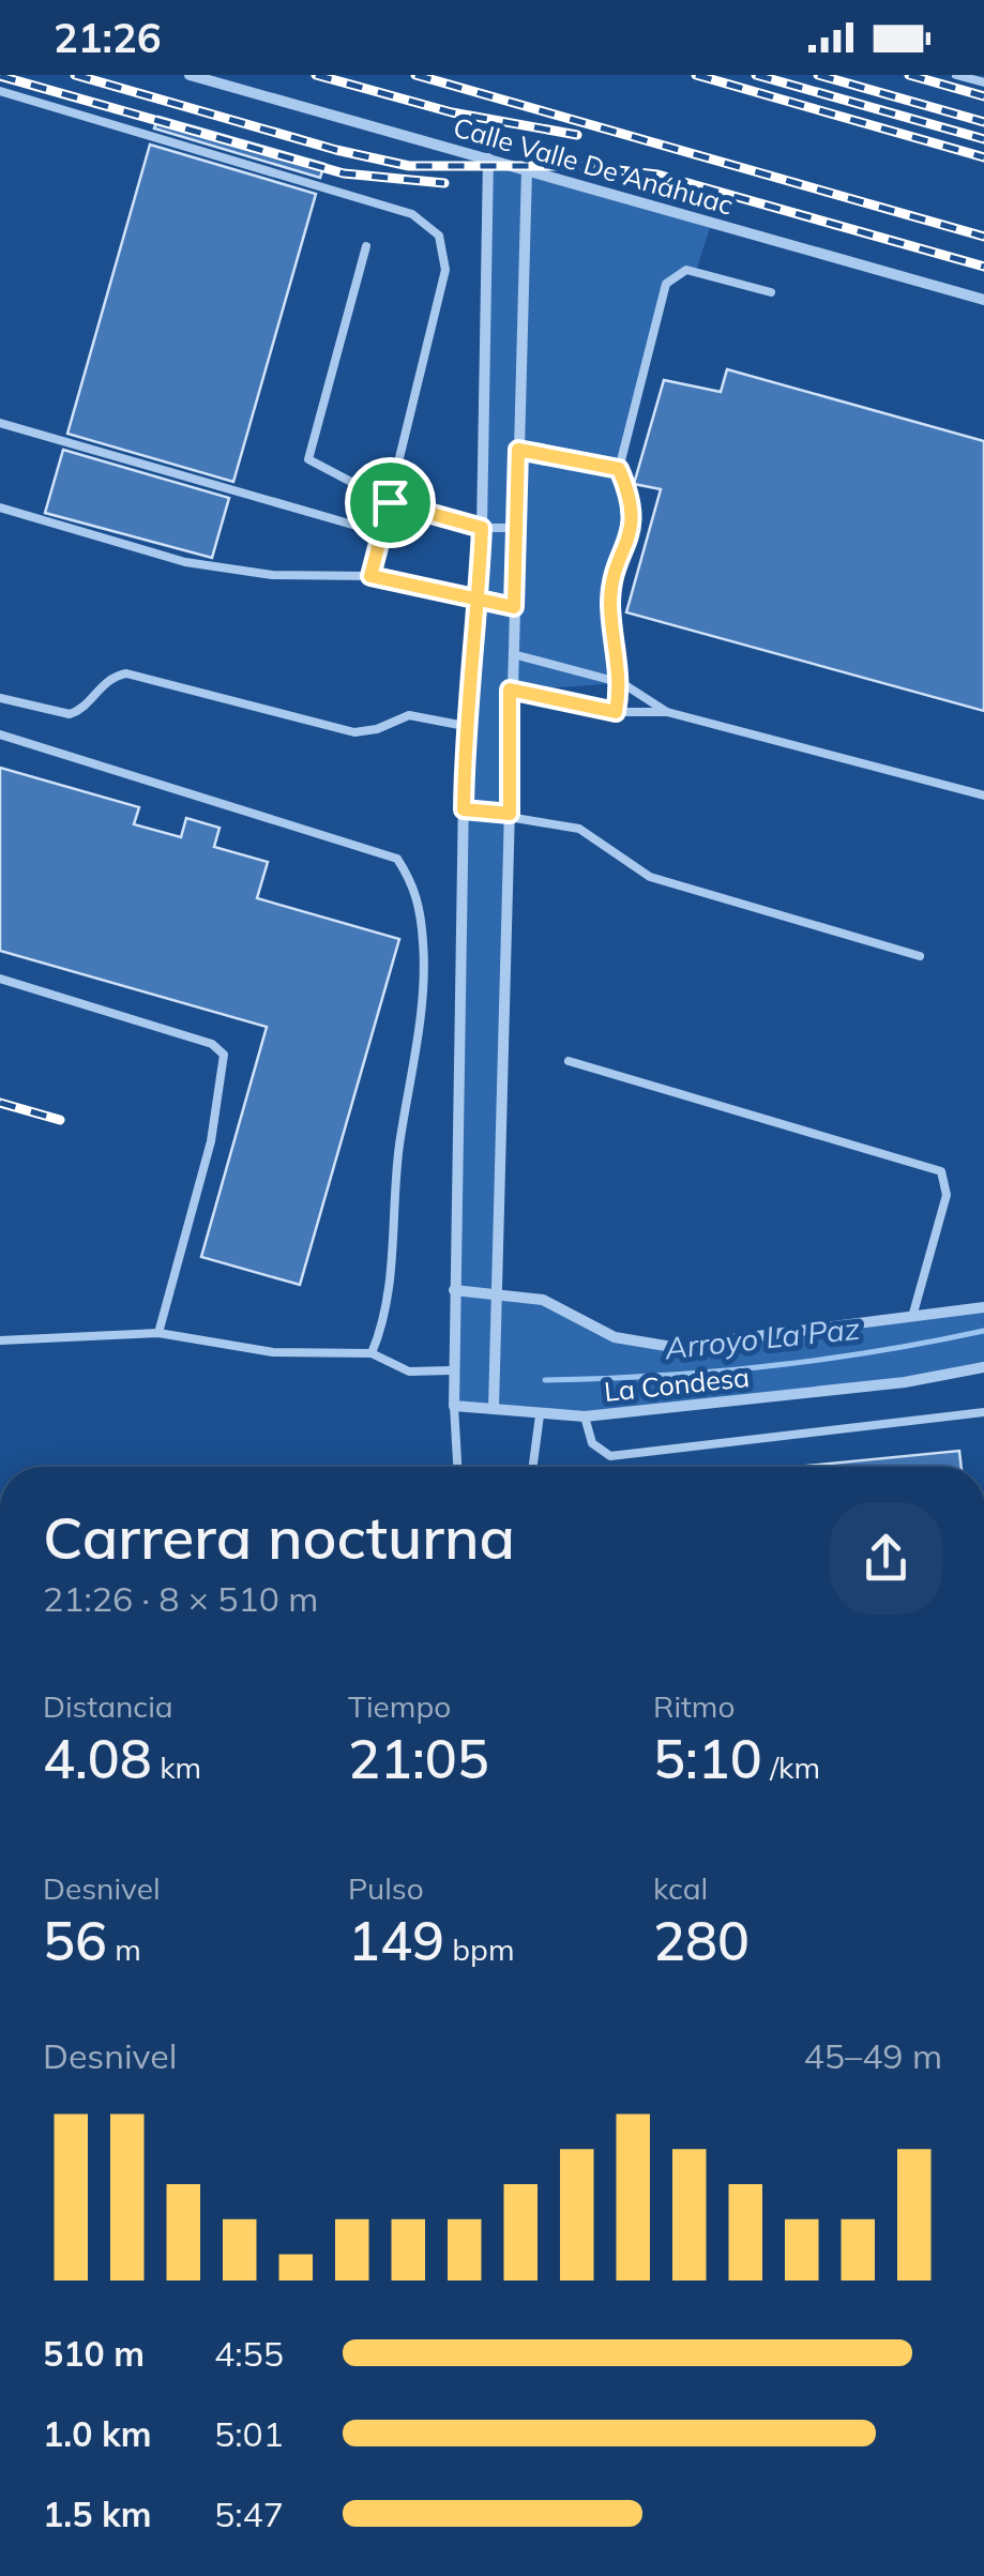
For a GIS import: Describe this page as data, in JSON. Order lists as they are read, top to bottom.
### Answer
{
  "streets": {
    "street": ["Calle Valle De Anáhuac", "La Condesa"]
  },
  "water": ["Arroyo La Paz"],
  "page": {
    "status": "21:26",
    "heading": ["Carrera nocturna", "21:26 · 8 × 510 m"],
    "stats": [
      ["Distancia", "4.08 km"],
      ["Tiempo", "21:05"],
      ["Ritmo", "5:10 /km"],
      ["Desnivel", "56 m"],
      ["Pulso", "149 bpm"],
      ["kcal", "280"]
    ],
    "chart": ["Desnivel", "45–49 m"],
    "list": [
      {
        "name": "510 m",
        "note": "4:55"
      },
      {
        "name": "1.0 km",
        "note": "5:01"
      },
      {
        "name": "1.5 km",
        "note": "5:47"
      }
    ]
  }
}
